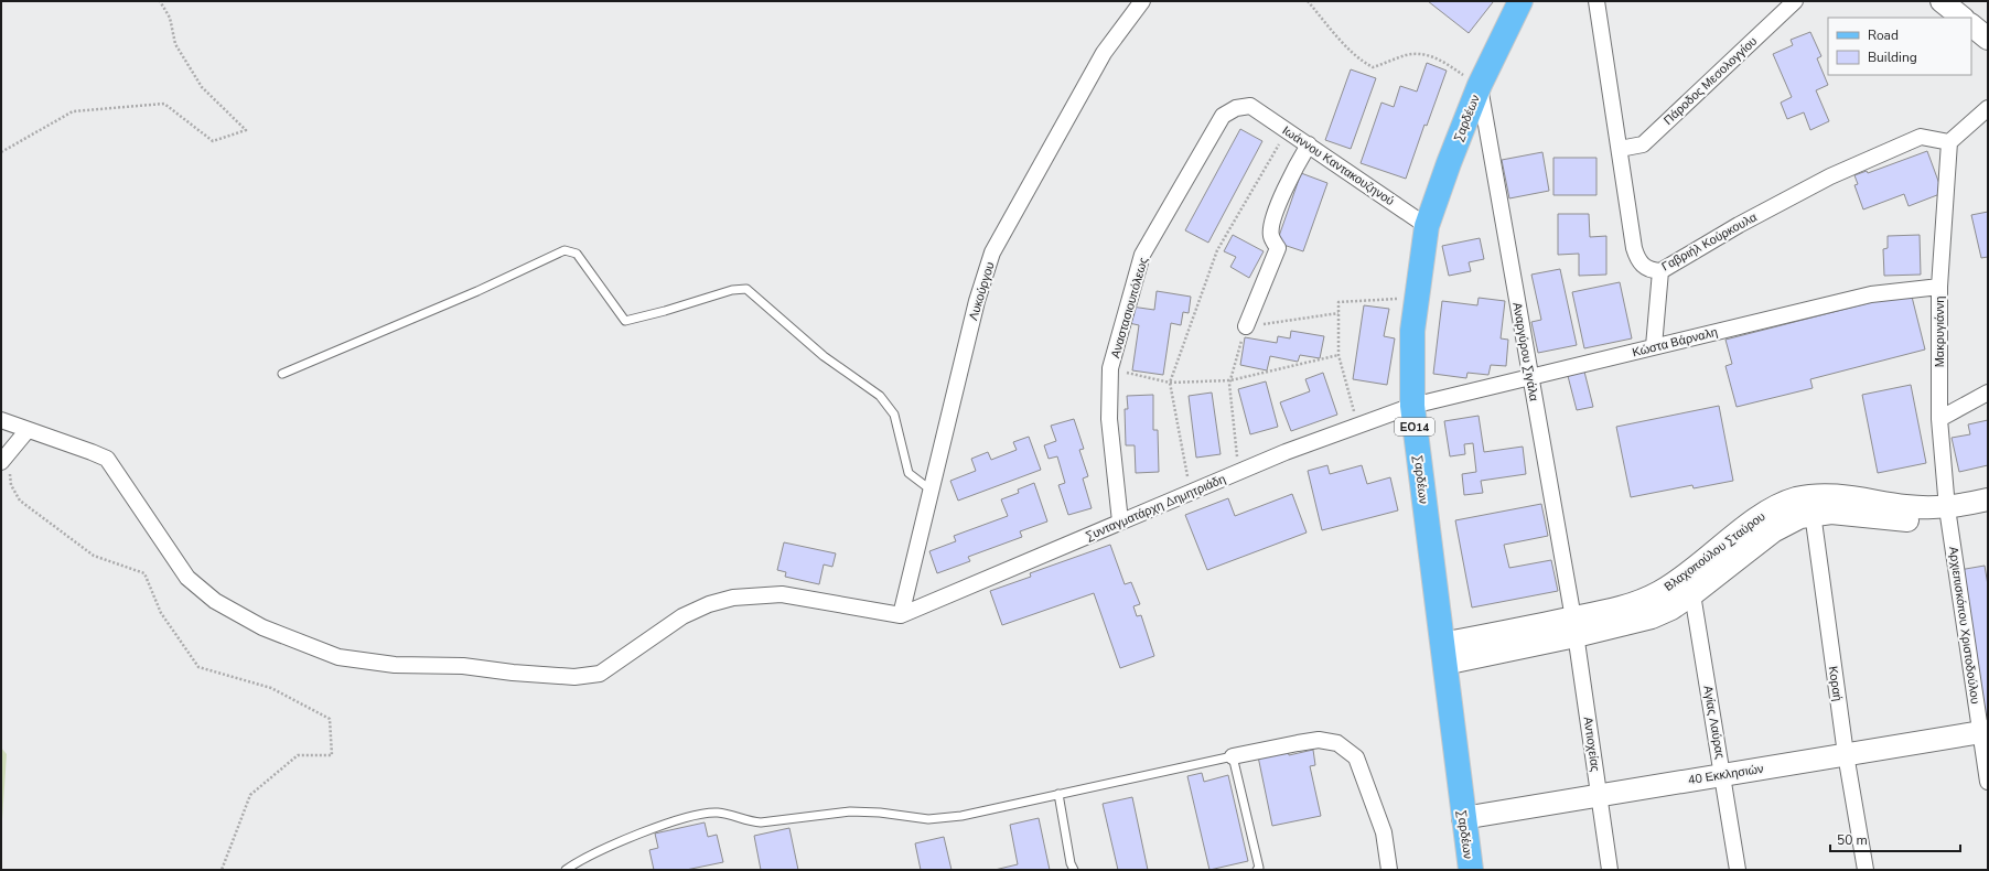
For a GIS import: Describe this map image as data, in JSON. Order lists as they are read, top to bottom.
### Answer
{
  "streets": {
    "main road": ["Σαρδέων", "ΕΟ14"],
    "street": [
      "Πάροδος Μεσολογγίου",
      "Ιωάννου Καντακουζηνού",
      "Γαβριήλ Κούρκουλα",
      "Λυκούργου",
      "Αναστασιουπόλεως",
      "Μακρυγιάννη",
      "Κώστα Βάρναλη",
      "Αναργύρου Σιγάλα",
      "Συνταγματάρχη Δημητριάδη",
      "Βλαχοπούλου Σταύρου",
      "Αρχιεπισκόπου Χριστοδούλου",
      "Κοραή",
      "Αγίας Λαύρας",
      "Αντιοχείας",
      "40 Εκκλησιών"
    ]
  },
  "crossings": [
    ["Πάροδος Μεσολογγίου", "Γαβριήλ Κούρκουλα"],
    ["Σαρδέων", "Ιωάννου Καντακουζηνού"],
    ["Σαρδέων", "Κώστα Βάρναλη"],
    ["Σαρδέων", "Αναργύρου Σιγάλα"],
    ["Σαρδέων", "Συνταγματάρχη Δημητριάδη"],
    ["Σαρδέων", "Βλαχοπούλου Σταύρου"],
    ["Σαρδέων", "40 Εκκλησιών"],
    ["Ιωάννου Καντακουζηνού", "Αναστασιουπόλεως"],
    ["Γαβριήλ Κούρκουλα", "Μακρυγιάννη"],
    ["Λυκούργου", "Συνταγματάρχη Δημητριάδη"],
    ["Αναστασιουπόλεως", "Συνταγματάρχη Δημητριάδη"],
    ["Μακρυγιάννη", "Κώστα Βάρναλη"],
    ["Μακρυγιάννη", "Βλαχοπούλου Σταύρου"],
    ["Μακρυγιάννη", "Αρχιεπισκόπου Χριστοδούλου"],
    ["Κώστα Βάρναλη", "Αναργύρου Σιγάλα"],
    ["Κώστα Βάρναλη", "Συνταγματάρχη Δημητριάδη"],
    ["Αναργύρου Σιγάλα", "Βλαχοπούλου Σταύρου"],
    ["Αναργύρου Σιγάλα", "Αντιοχείας"],
    ["Βλαχοπούλου Σταύρου", "Αρχιεπισκόπου Χριστοδούλου"],
    ["Βλαχοπούλου Σταύρου", "Κοραή"],
    ["Βλαχοπούλου Σταύρου", "Αγίας Λαύρας"],
    ["Βλαχοπούλου Σταύρου", "Αντιοχείας"],
    ["Αρχιεπισκόπου Χριστοδούλου", "40 Εκκλησιών"],
    ["Κοραή", "40 Εκκλησιών"],
    ["Αγίας Λαύρας", "40 Εκκλησιών"],
    ["Αντιοχείας", "40 Εκκλησιών"]
  ],
  "legend": ["Road", "Building"],
  "scale_bar": "50 m"
}
